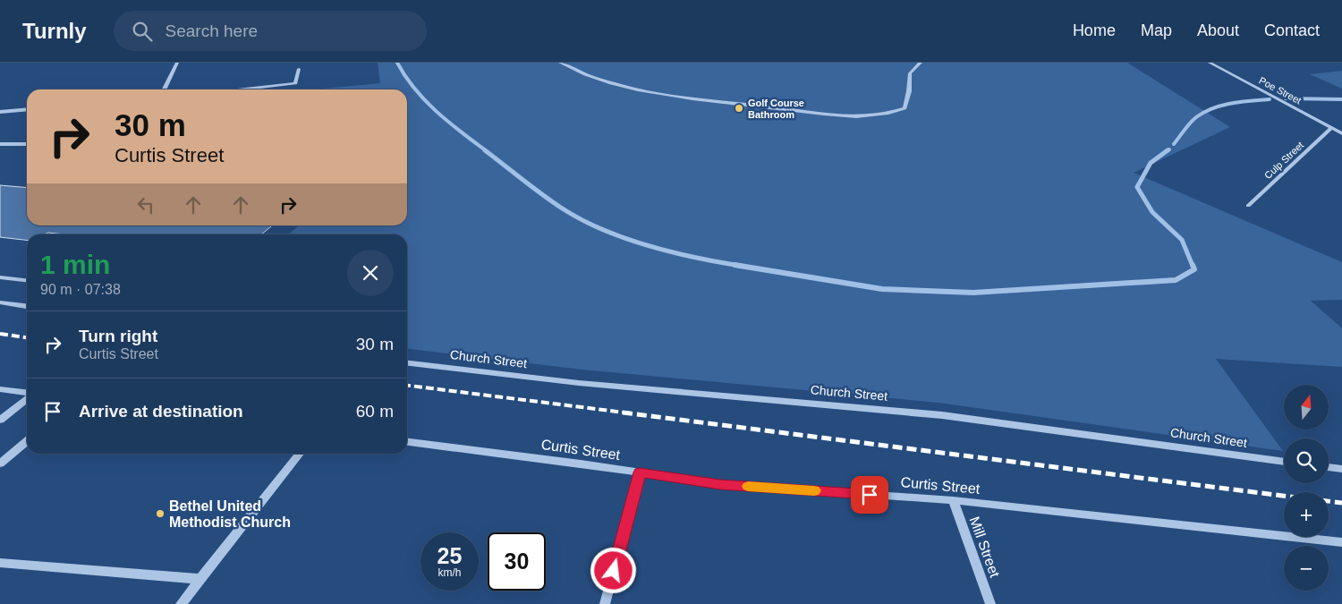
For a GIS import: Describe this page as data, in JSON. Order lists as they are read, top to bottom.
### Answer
{
  "streets": {
    "street": [
      "Poe Street",
      "Culp Street",
      "Church Street",
      "Curtis Street",
      "Mill Street"
    ]
  },
  "crossings": [
    ["Poe Street", "Culp Street"],
    ["Curtis Street", "Mill Street"]
  ],
  "places": ["Golf Course Bathroom", "Bethel United Methodist Church"],
  "north": "top",
  "page": {
    "header": "Turnly",
    "search": "Search here",
    "nav": [
      "Home",
      "Map",
      "About",
      "Contact"
    ],
    "turn": ["30 m", "Curtis Street"],
    "heading": ["1 min", "90 m · 07:38"],
    "list": [
      {
        "name": "Turn right",
        "note": "Curtis Street",
        "value": "30 m"
      },
      {
        "name": "Arrive at destination",
        "value": "60 m"
      }
    ],
    "map_buttons": ["+", "−"],
    "speed": "25 km/h",
    "limit": "30"
  }
}
